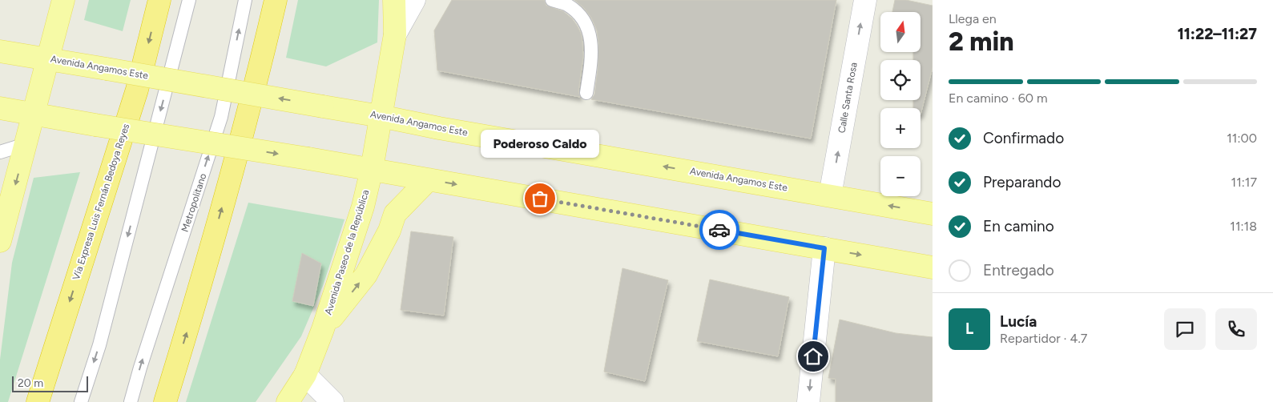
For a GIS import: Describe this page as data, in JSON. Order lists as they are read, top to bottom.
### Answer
{
  "streets": {
    "highway": ["Vía Expresa Luis Fernán Bedoya Reyes"],
    "main road": ["Avenida Angamos Este", "Avenida Paseo de la República"],
    "street": ["Calle Santa Rosa"],
    "lane": ["Metropolitano"]
  },
  "crossings": [
    ["Avenida Angamos Este", "Calle Santa Rosa"],
    ["Avenida Angamos Este", "Avenida Paseo de la República"]
  ],
  "one_way": ["Calle Santa Rosa"],
  "places": ["Poderoso Caldo"],
  "scale_bar": "20 m",
  "north": "top",
  "page": {
    "heading": ["2 min", "Llega en", "11:22–11:27"],
    "panel": ["Lucía", "Repartidor · 4.7"],
    "map_buttons": ["+", "−"],
    "bar": "En camino · 60 m",
    "list": [
      ["Confirmado", "11:00"],
      ["Preparando", "11:17"],
      ["En camino", "11:18"],
      "Entregado"
    ],
    "bubble": "Poderoso Caldo",
    "round": "L",
    "scale": "20 m"
  }
}
